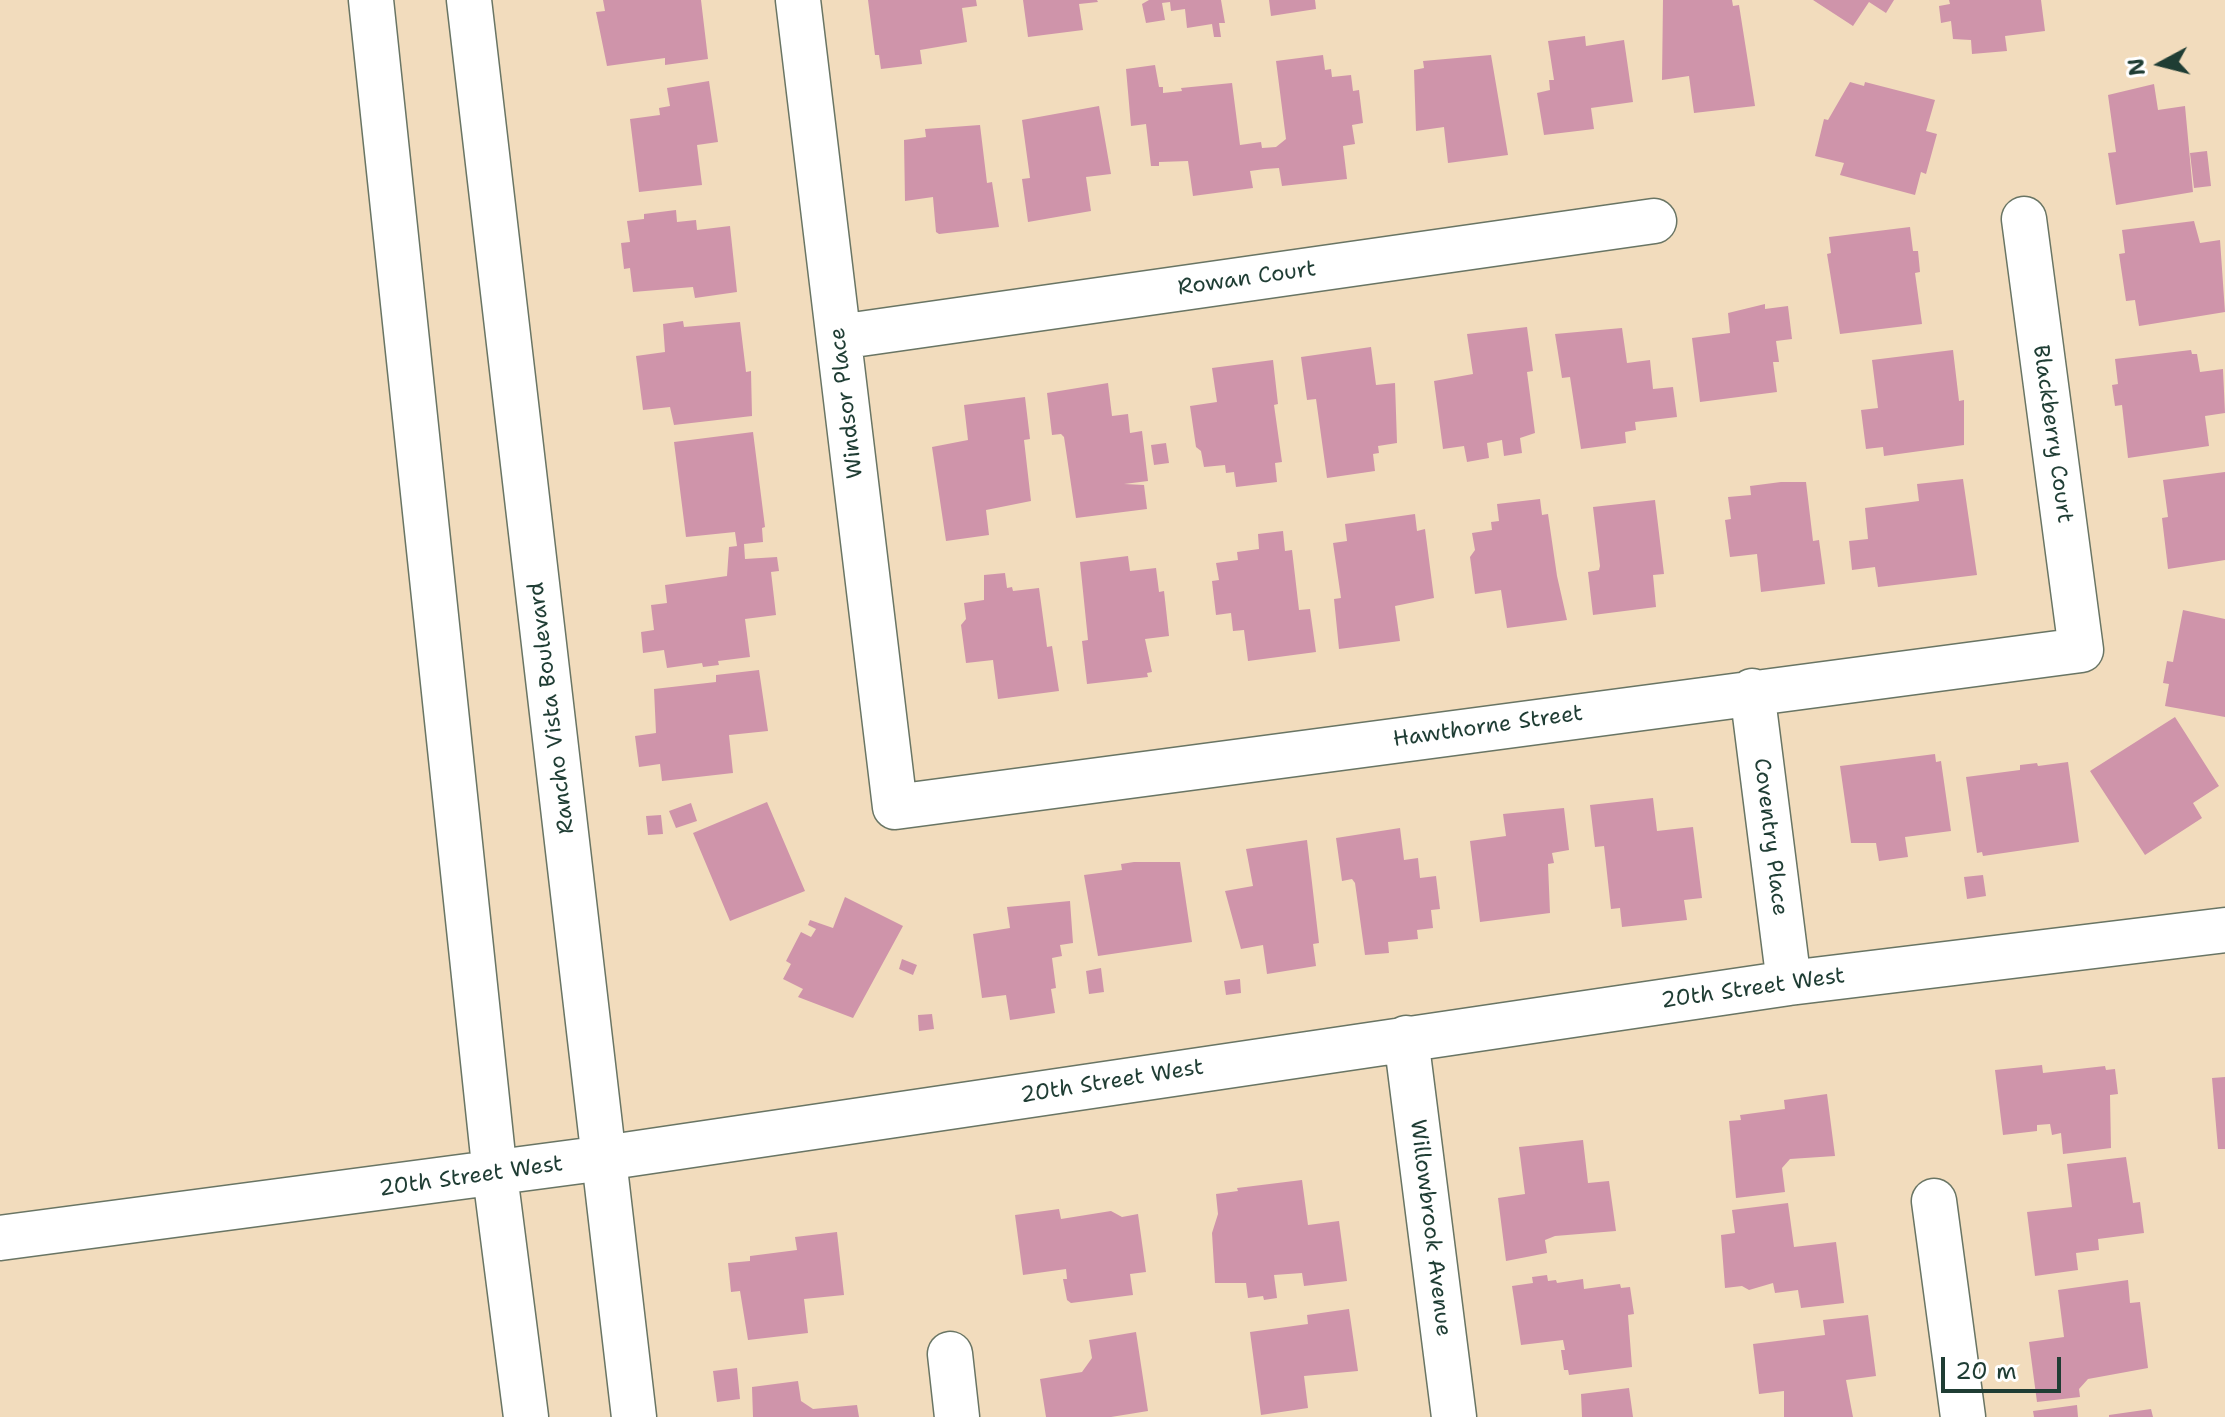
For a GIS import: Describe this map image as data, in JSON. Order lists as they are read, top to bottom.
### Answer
{
  "streets": {
    "street": [
      "Rowan Court",
      "Windsor Place",
      "Blackberry Court",
      "Rancho Vista Boulevard",
      "Hawthorne Street",
      "Coventry Place",
      "20th Street West",
      "Willowbrook Avenue"
    ]
  },
  "crossings": [
    ["Rowan Court", "Windsor Place"],
    ["Windsor Place", "Hawthorne Street"],
    ["Blackberry Court", "Hawthorne Street"],
    ["Rancho Vista Boulevard", "20th Street West"],
    ["Hawthorne Street", "Coventry Place"],
    ["Coventry Place", "20th Street West"],
    ["20th Street West", "Willowbrook Avenue"]
  ],
  "scale_bar": "20 m",
  "north": "left"
}
